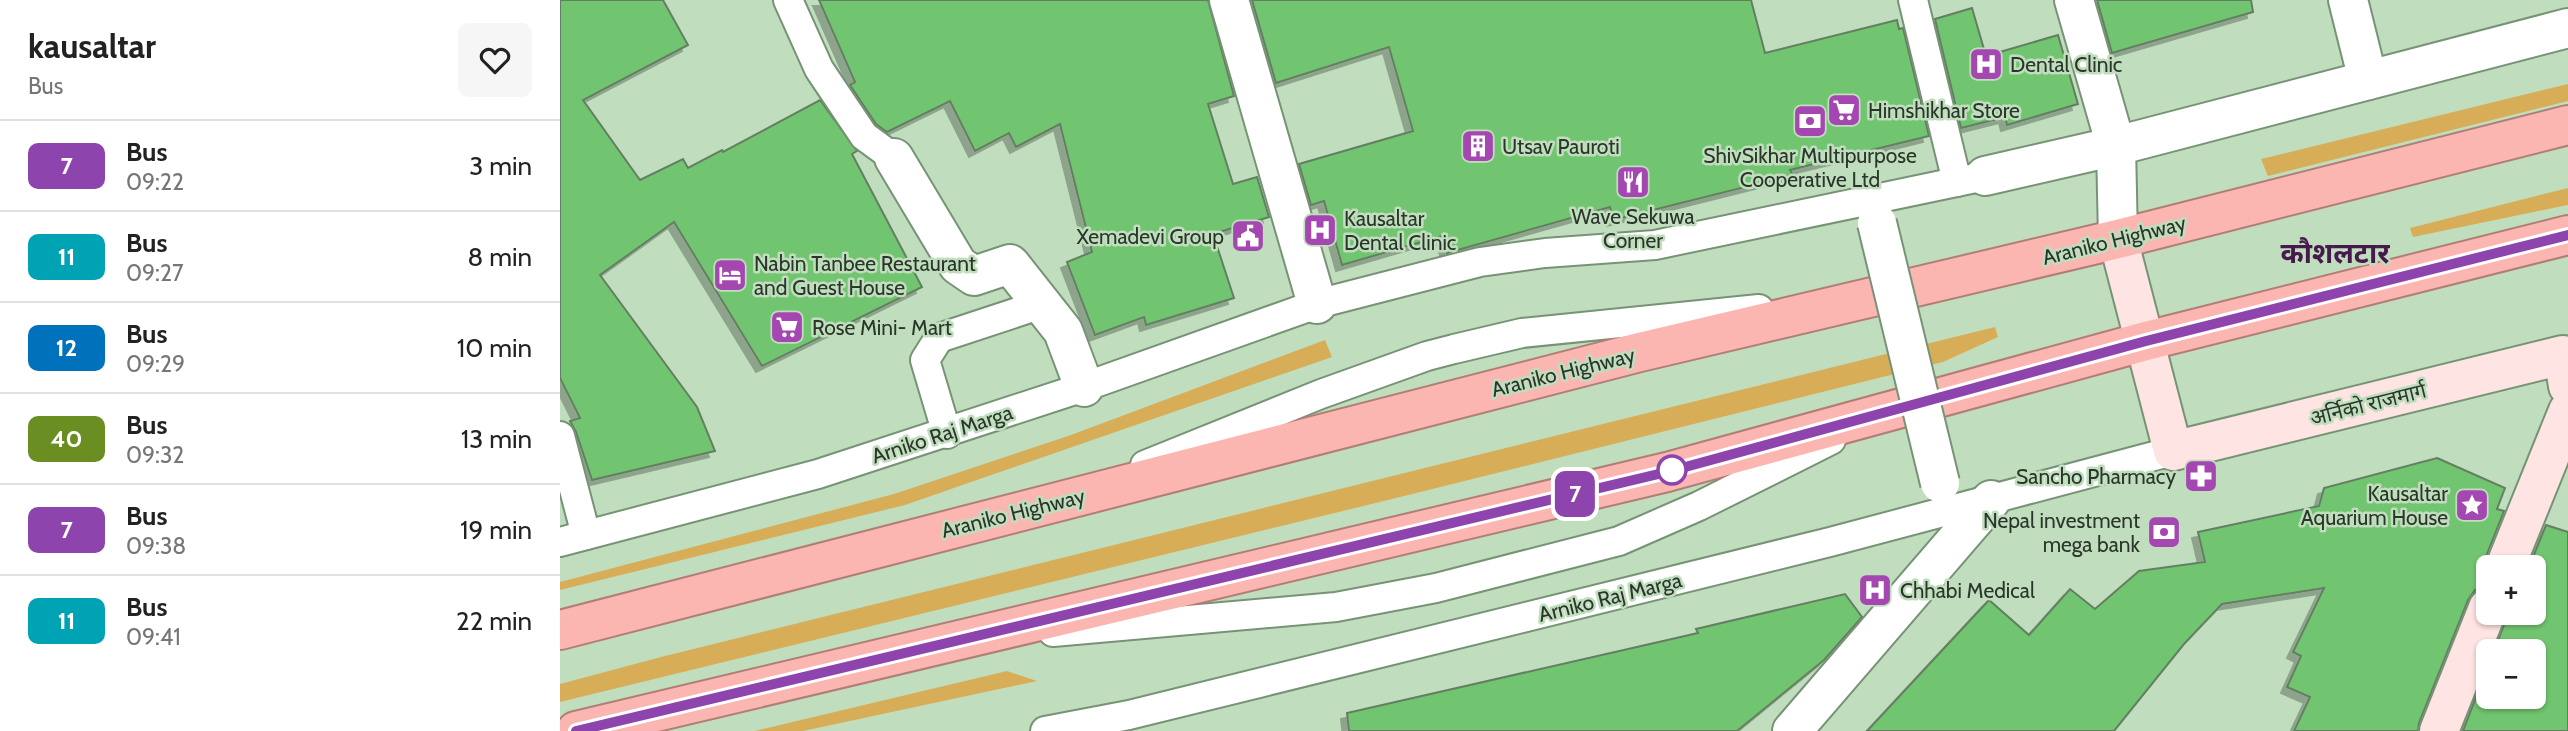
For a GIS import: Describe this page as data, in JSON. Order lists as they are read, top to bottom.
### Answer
{
  "streets": {
    "highway": ["Araniko Highway"],
    "main road": ["अर्निको राजमार्ग"],
    "lane": ["Arniko Raj Marga"]
  },
  "crossings": [
    ["अर्निको राजमार्ग", "Arniko Raj Marga"]
  ],
  "districts": ["कौशलटार"],
  "places": {
    "hospital": ["Dental Clinic", "Kausaltar Dental Clinic", "Chhabi Medical"],
    "supermarket": ["Himshikhar Store", "Rose Mini- Mart"],
    "bank": ["ShivSikhar Multipurpose Cooperative Ltd", "Nepal investment mega bank"],
    "building": ["Utsav Pauroti"],
    "restaurant": ["Wave Sekuwa Corner"],
    "public building": ["Xemadevi Group"],
    "hotel": ["Nabin Tanbee Restaurant and Guest House"],
    "pharmacy": ["Sancho Pharmacy"],
    "place": ["Kausaltar Aquarium House"]
  },
  "lines": ["bus line 7"],
  "page": {
    "heading": ["kausaltar", "Bus"],
    "on_map": "7",
    "list": [
      {
        "mark": "7",
        "name": "Bus",
        "note": "09:22",
        "value": "3 min"
      },
      {
        "mark": "11",
        "name": "Bus",
        "note": "09:27",
        "value": "8 min"
      },
      {
        "mark": "12",
        "name": "Bus",
        "note": "09:29",
        "value": "10 min"
      },
      {
        "mark": "40",
        "name": "Bus",
        "note": "09:32",
        "value": "13 min"
      },
      {
        "mark": "7",
        "name": "Bus",
        "note": "09:38",
        "value": "19 min"
      },
      {
        "mark": "11",
        "name": "Bus",
        "note": "09:41",
        "value": "22 min"
      }
    ],
    "map_buttons": ["+", "−"]
  }
}
